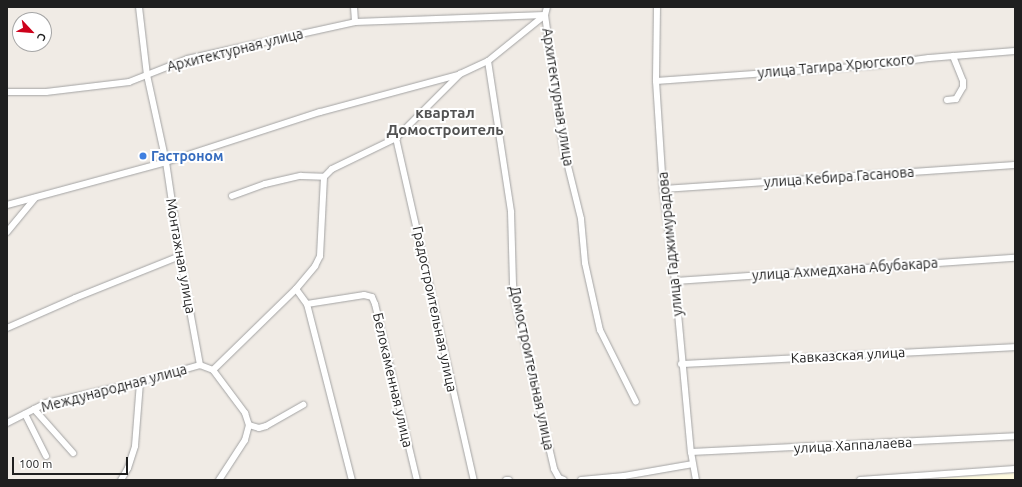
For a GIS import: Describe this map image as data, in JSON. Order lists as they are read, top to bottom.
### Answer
{
  "streets": {
    "street": [
      "Архитектурная улица",
      "улица Тагира Хрюгского",
      "улица Кебира Гасанова",
      "улица Гаджимурадова",
      "Монтажная улица",
      "улица Ахмедхана Абубакара",
      "Градостроительная улица",
      "Кавказская улица",
      "Домостроительная улица",
      "Белокаменная улица",
      "Международная улица",
      "улица Хаппалаева"
    ]
  },
  "crossings": [
    ["Архитектурная улица", "Монтажная улица"],
    ["улица Тагира Хрюгского", "улица Гаджимурадова"],
    ["улица Кебира Гасанова", "улица Гаджимурадова"],
    ["улица Гаджимурадова", "улица Ахмедхана Абубакара"],
    ["улица Гаджимурадова", "Кавказская улица"],
    ["улица Гаджимурадова", "улица Хаппалаева"],
    ["Монтажная улица", "Международная улица"]
  ],
  "districts": ["квартал Домостроитель"],
  "places": ["Гастроном"],
  "scale_bar": "100 m",
  "north": "bottom right"
}
